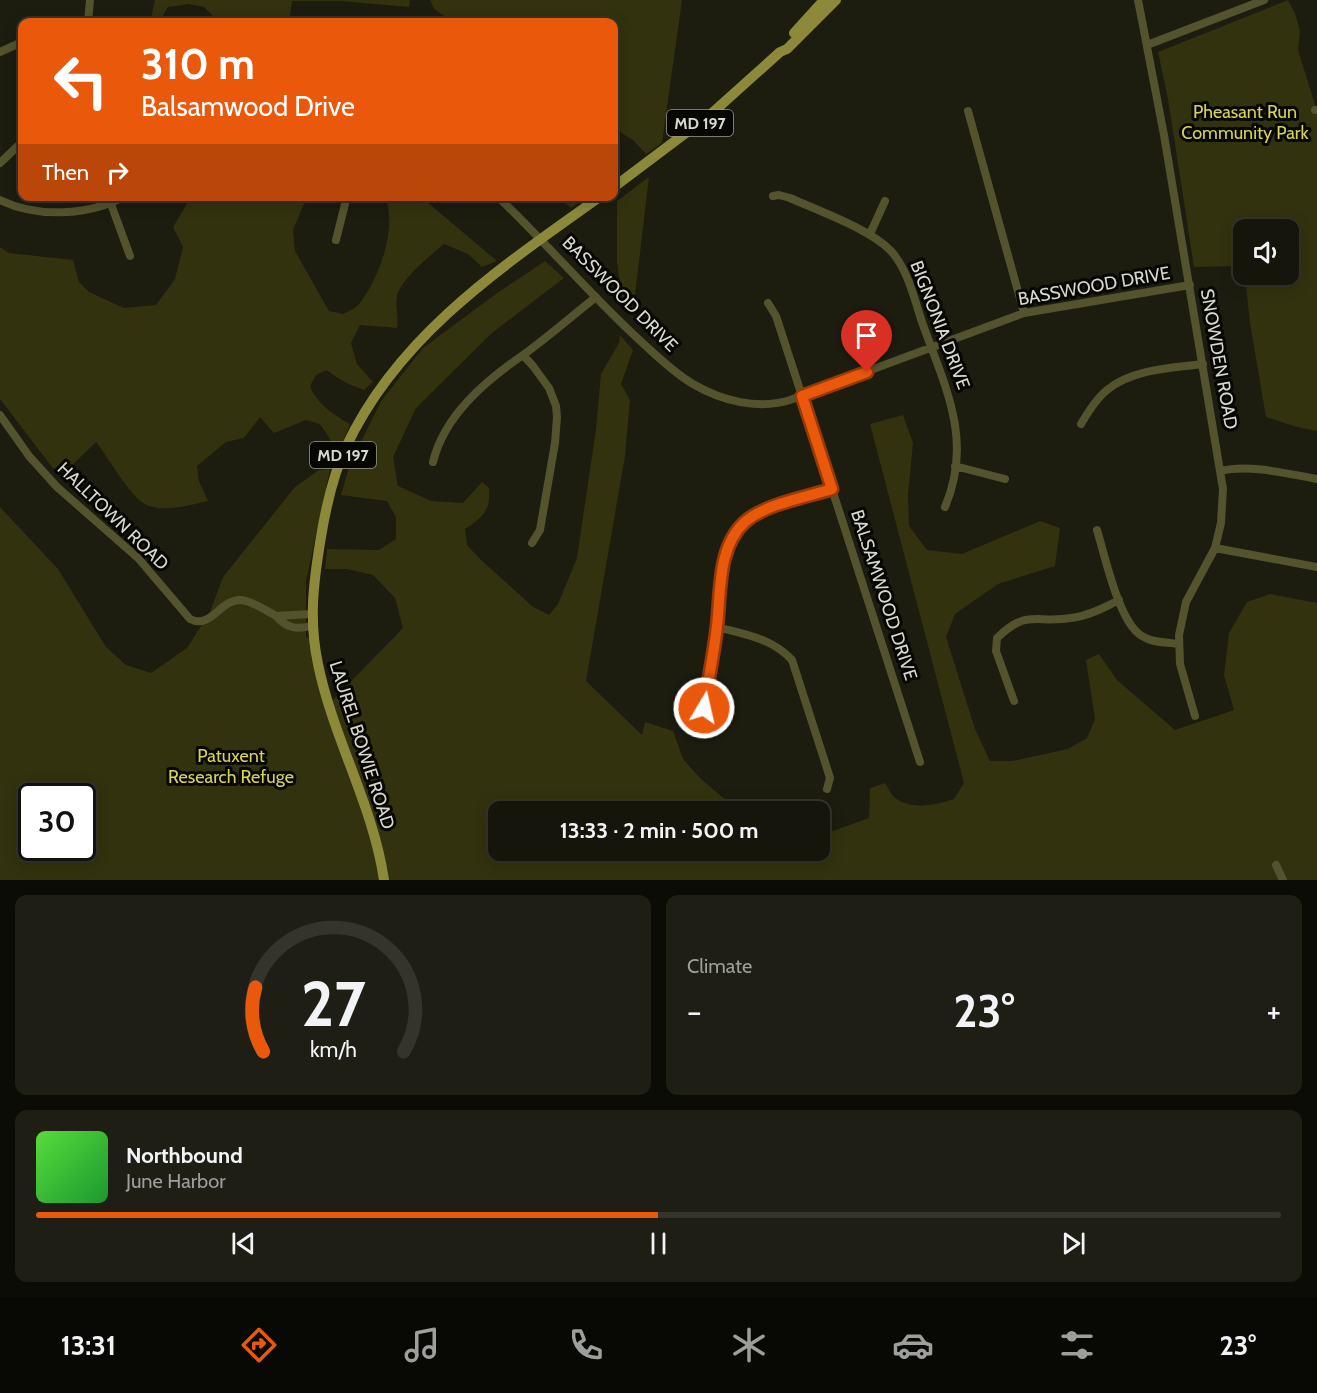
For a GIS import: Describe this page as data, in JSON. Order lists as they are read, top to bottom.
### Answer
{
  "streets": {
    "main road": ["MD 197", "LAUREL BOWIE ROAD"],
    "street": [
      "BASSWOOD DRIVE",
      "BIGNONIA DRIVE",
      "SNOWDEN ROAD",
      "HALLTOWN ROAD",
      "BALSAMWOOD DRIVE"
    ]
  },
  "crossings": [
    ["BASSWOOD DRIVE", "BIGNONIA DRIVE"],
    ["BASSWOOD DRIVE", "SNOWDEN ROAD"],
    ["BASSWOOD DRIVE", "BALSAMWOOD DRIVE"],
    ["BASSWOOD DRIVE", "LAUREL BOWIE ROAD"],
    ["HALLTOWN ROAD", "LAUREL BOWIE ROAD"]
  ],
  "parks": ["Pheasant Run Community Park", "Patuxent Research Refuge"],
  "page": {
    "turn": ["310 m", "Balsamwood Drive"],
    "then": "Then",
    "limit": "30",
    "trip": "13:33 · 2 min · 500 m",
    "tile": "Climate",
    "heat": ["−", "23°", "+"],
    "song": ["Northbound", "June Harbor"],
    "tabs": ["13:31", "23°"],
    "gauge": ["27", "km/h"]
  }
}
